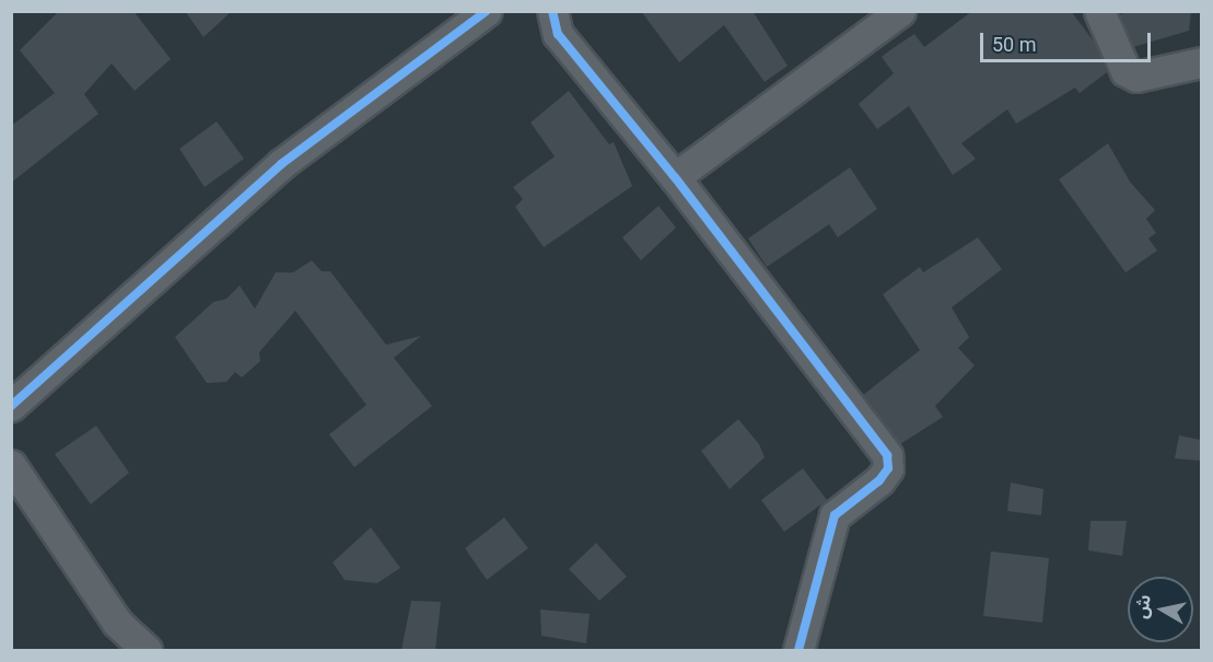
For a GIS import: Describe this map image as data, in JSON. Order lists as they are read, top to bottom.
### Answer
{
  "scale_bar": "50 m",
  "north": "left"
}
